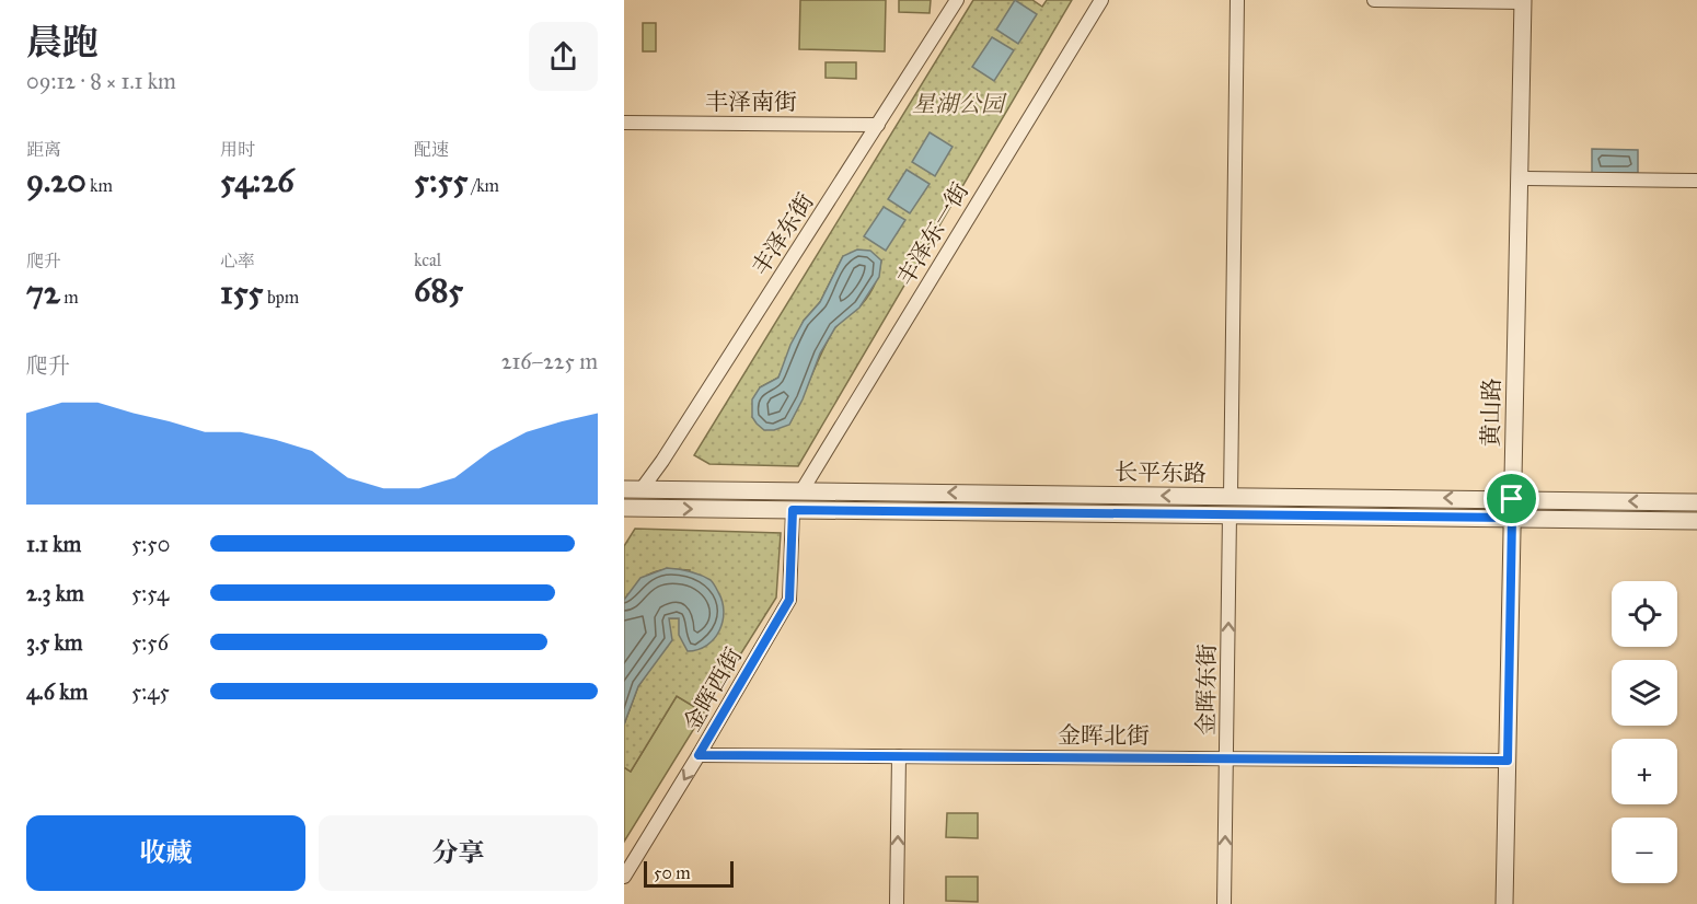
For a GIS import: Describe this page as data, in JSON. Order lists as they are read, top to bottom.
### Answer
{
  "streets": {
    "street": [
      "丰泽南街",
      "丰泽东街",
      "丰泽东一街",
      "黄山路",
      "长平东路",
      "金晖西街",
      "金晖东街",
      "金晖北街"
    ]
  },
  "crossings": [
    ["丰泽南街", "丰泽东街"],
    ["丰泽东街", "长平东路"],
    ["丰泽东一街", "长平东路"],
    ["黄山路", "长平东路"],
    ["黄山路", "金晖北街"],
    ["长平东路", "金晖西街"],
    ["长平东路", "金晖东街"],
    ["金晖西街", "金晖北街"],
    ["金晖东街", "金晖北街"]
  ],
  "one_way": ["金晖东街"],
  "parks": ["星湖公园"],
  "scale_bar": "50 m",
  "page": {
    "heading": ["晨跑", "09:12 · 8 × 1.1 km"],
    "stats": [
      ["距离", "9.20 km"],
      ["用时", "54:26"],
      ["配速", "5:55 /km"],
      ["爬升", "72 m"],
      ["心率", "155 bpm"],
      ["kcal", "685"]
    ],
    "chart": ["爬升", "216–225 m"],
    "list": [
      {
        "name": "1.1 km",
        "note": "5:50"
      },
      {
        "name": "2.3 km",
        "note": "5:54"
      },
      {
        "name": "3.5 km",
        "note": "5:56"
      },
      {
        "name": "4.6 km",
        "note": "5:45"
      }
    ],
    "map_buttons": ["+", "−"],
    "buttons": ["收藏", "分享"],
    "scale": "50 m"
  }
}
